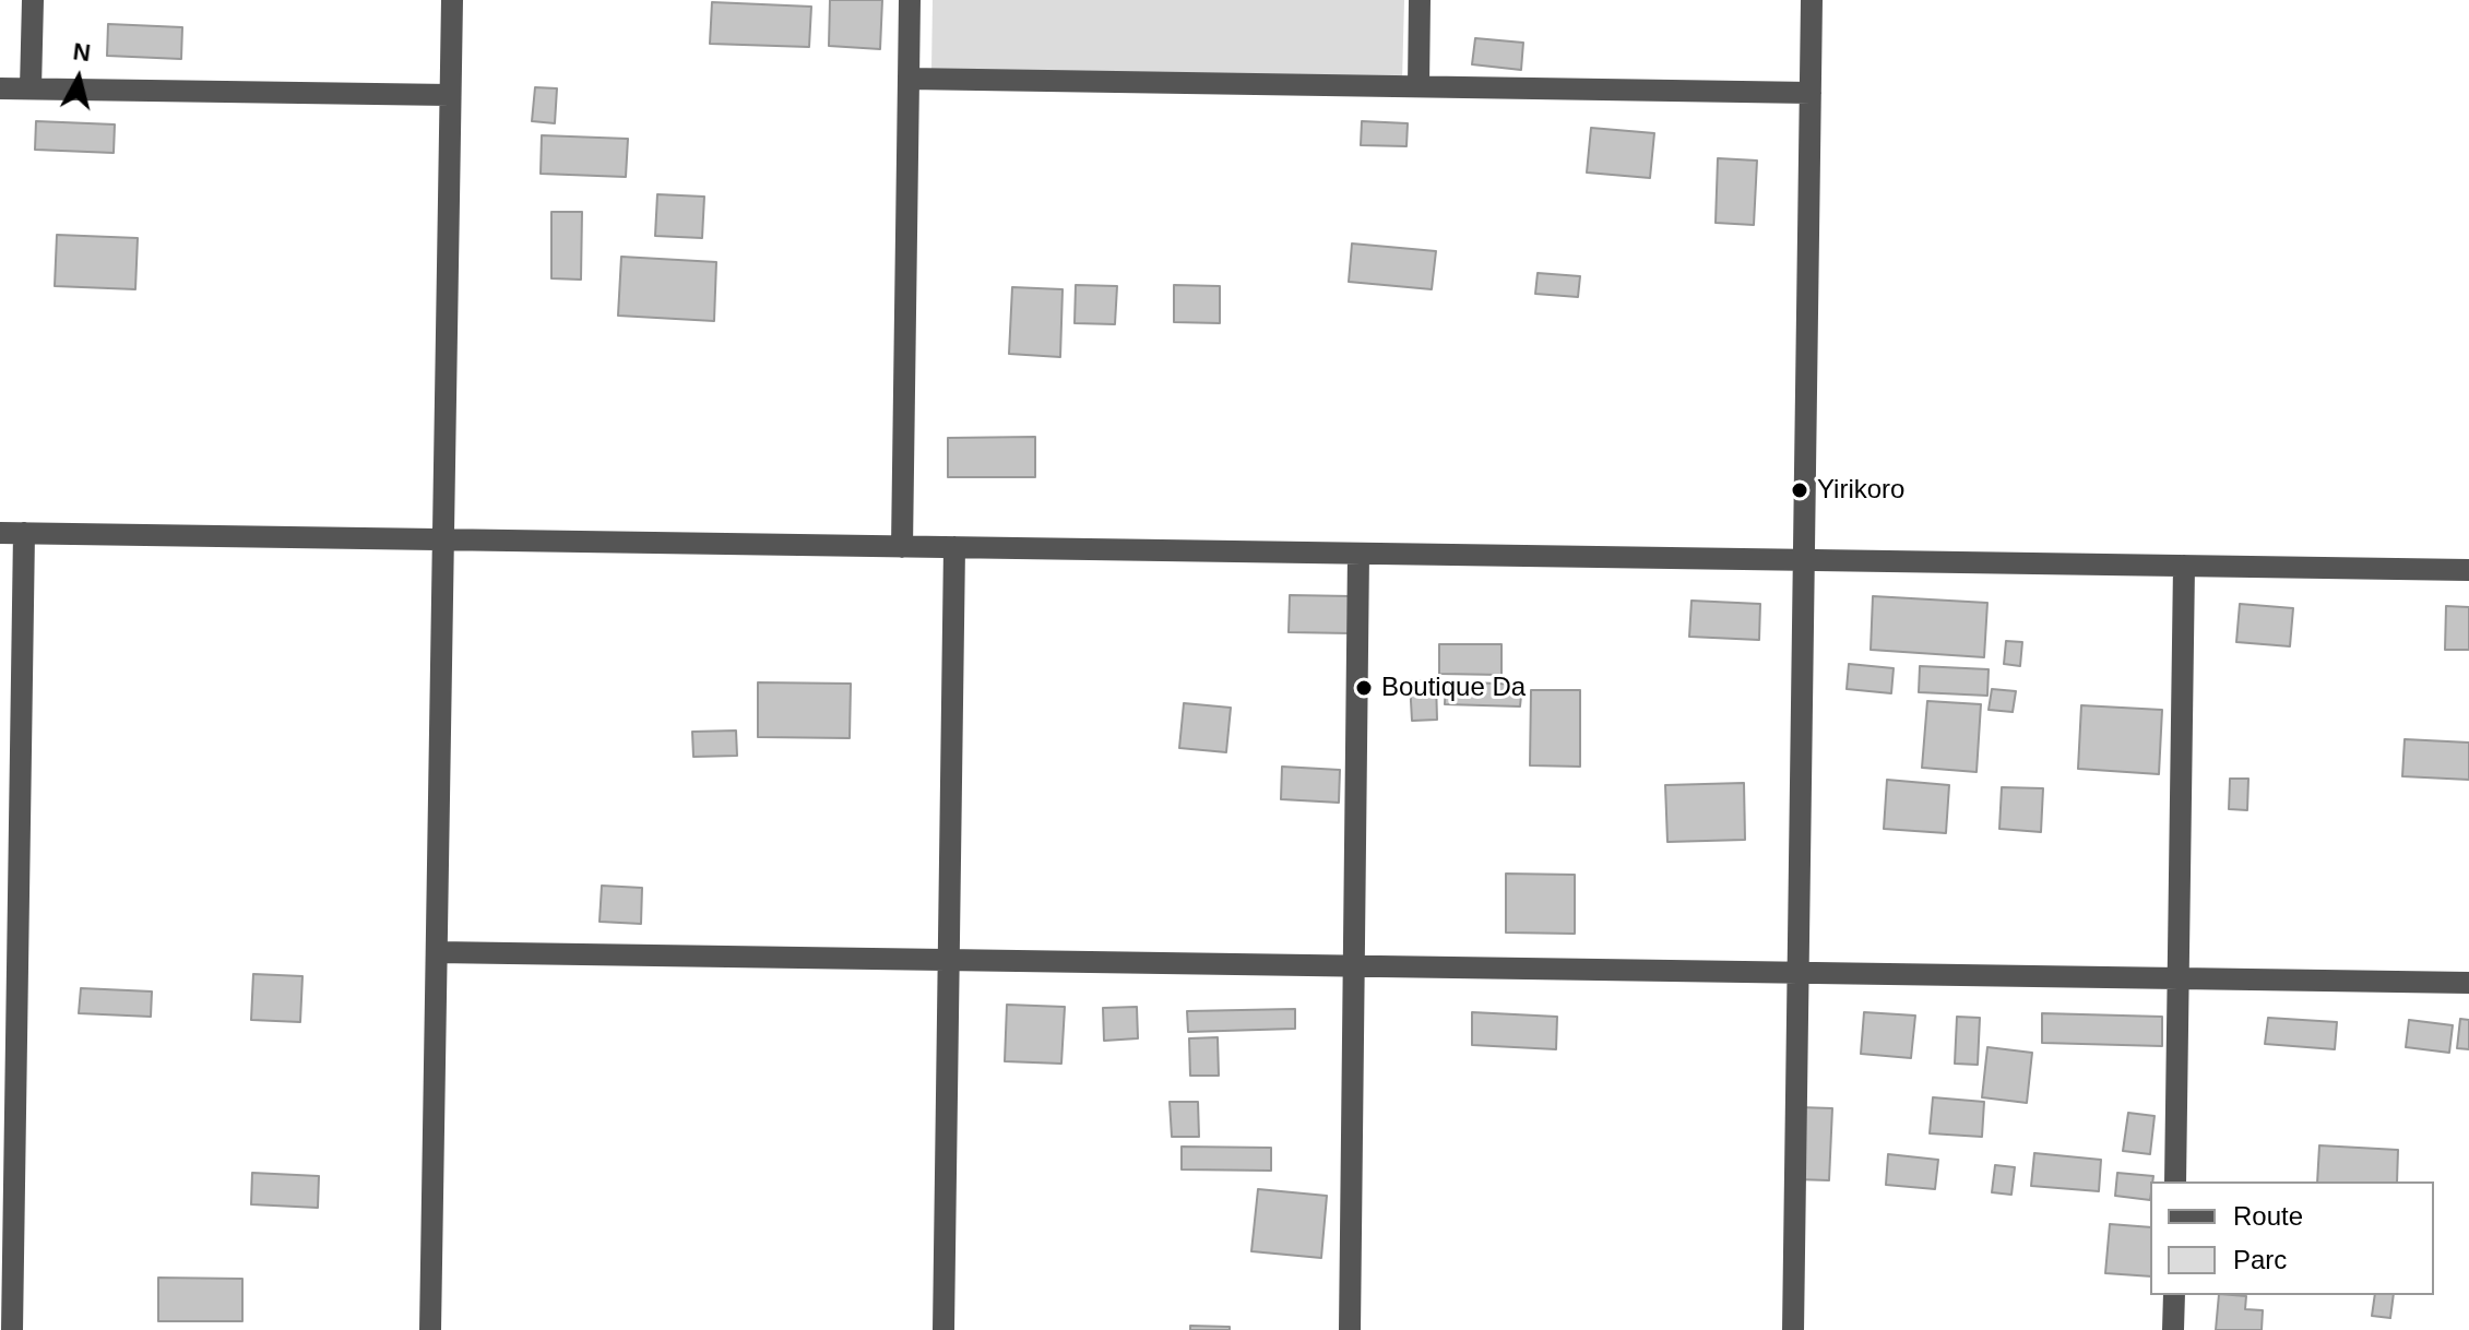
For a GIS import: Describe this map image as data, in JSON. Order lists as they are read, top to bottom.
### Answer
{
  "places": ["Yirikoro", "Boutique Da"],
  "legend": ["Route", "Parc"],
  "north": "top"
}
